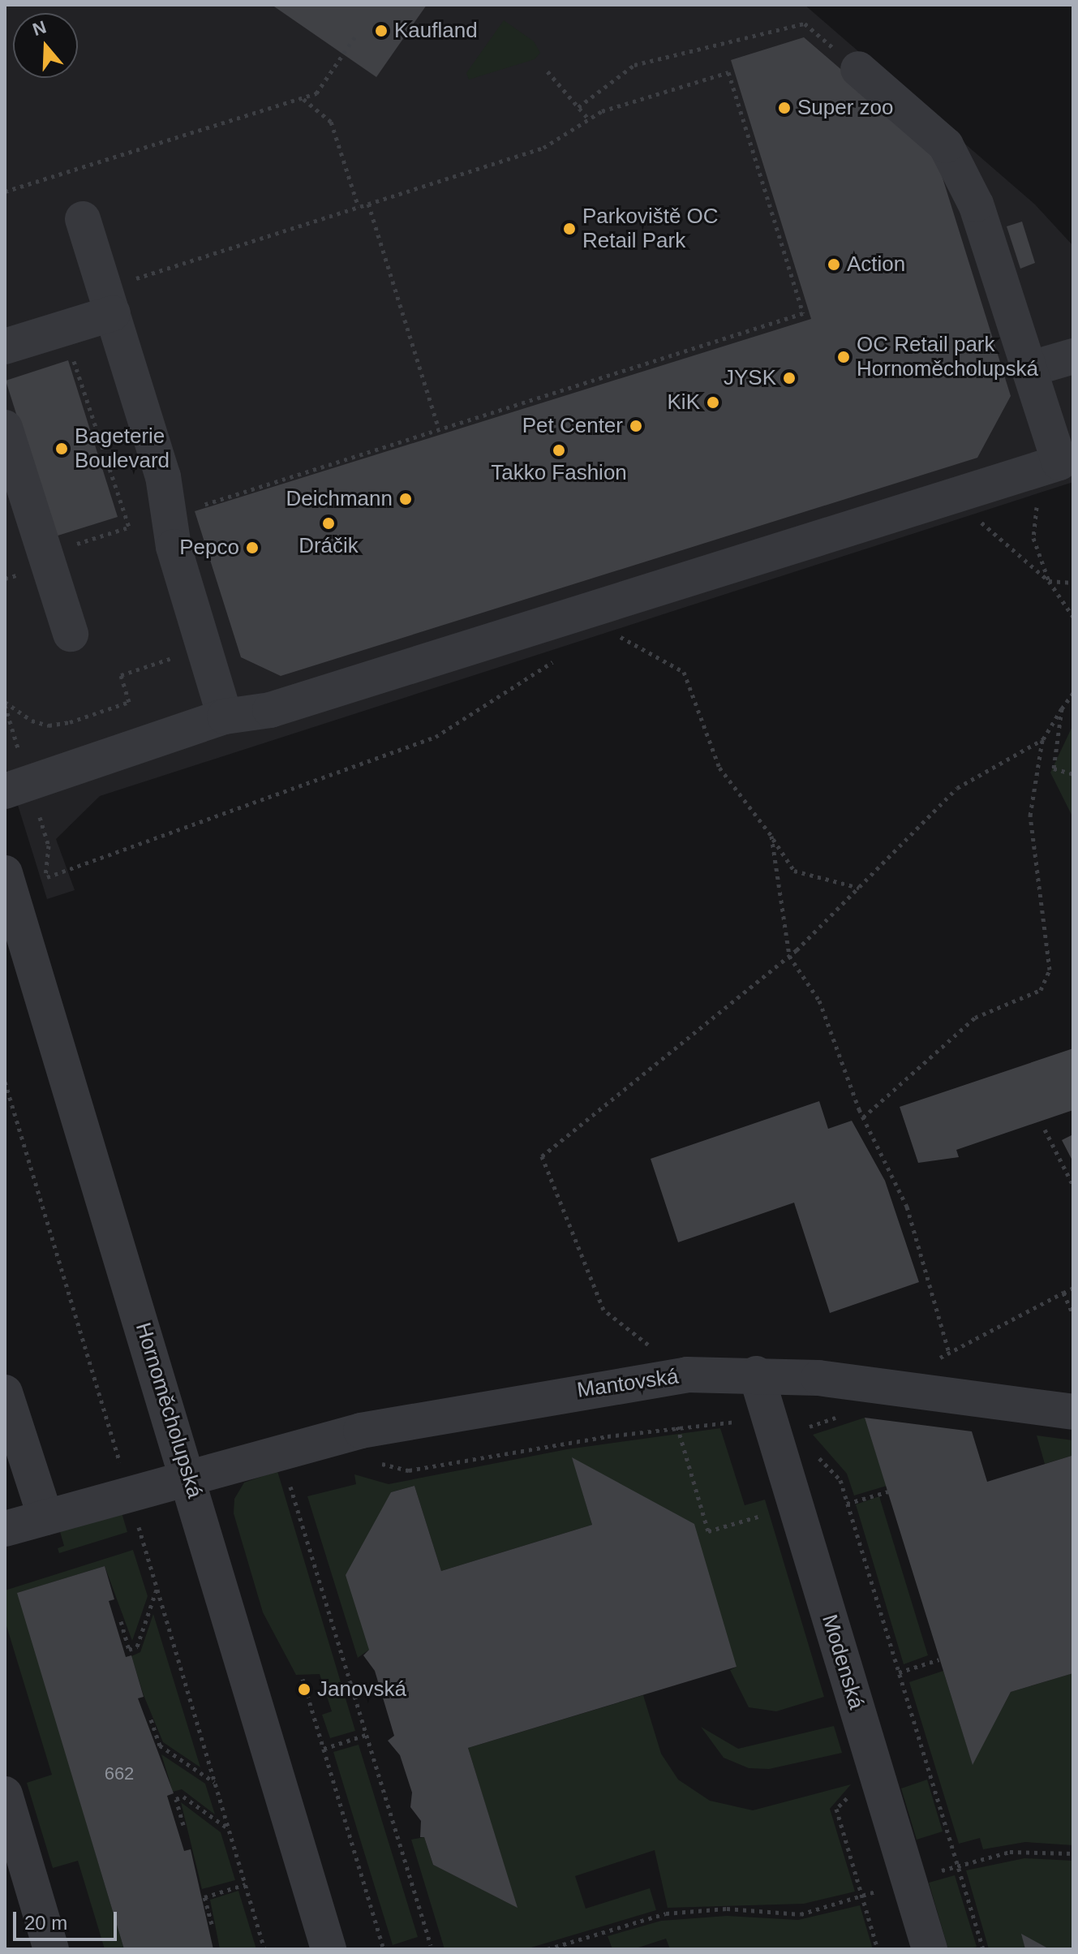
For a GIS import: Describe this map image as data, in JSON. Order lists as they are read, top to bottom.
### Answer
{
  "streets": {
    "street": ["Mantovská", "Hornoměcholupská", "Modenská"]
  },
  "crossings": [
    ["Mantovská", "Hornoměcholupská"],
    ["Mantovská", "Modenská"]
  ],
  "places": [
    "Kaufland",
    "Super zoo",
    "Parkoviště OC Retail Park",
    "Action",
    "OC Retail park Hornoměcholupská",
    "JYSK",
    "KiK",
    "Pet Center",
    "Bageterie Boulevard",
    "Takko Fashion",
    "Deichmann",
    "Dráčik",
    "Pepco",
    "Janovská"
  ],
  "house_numbers": ["662"],
  "scale_bar": "20 m",
  "north": "top"
}
